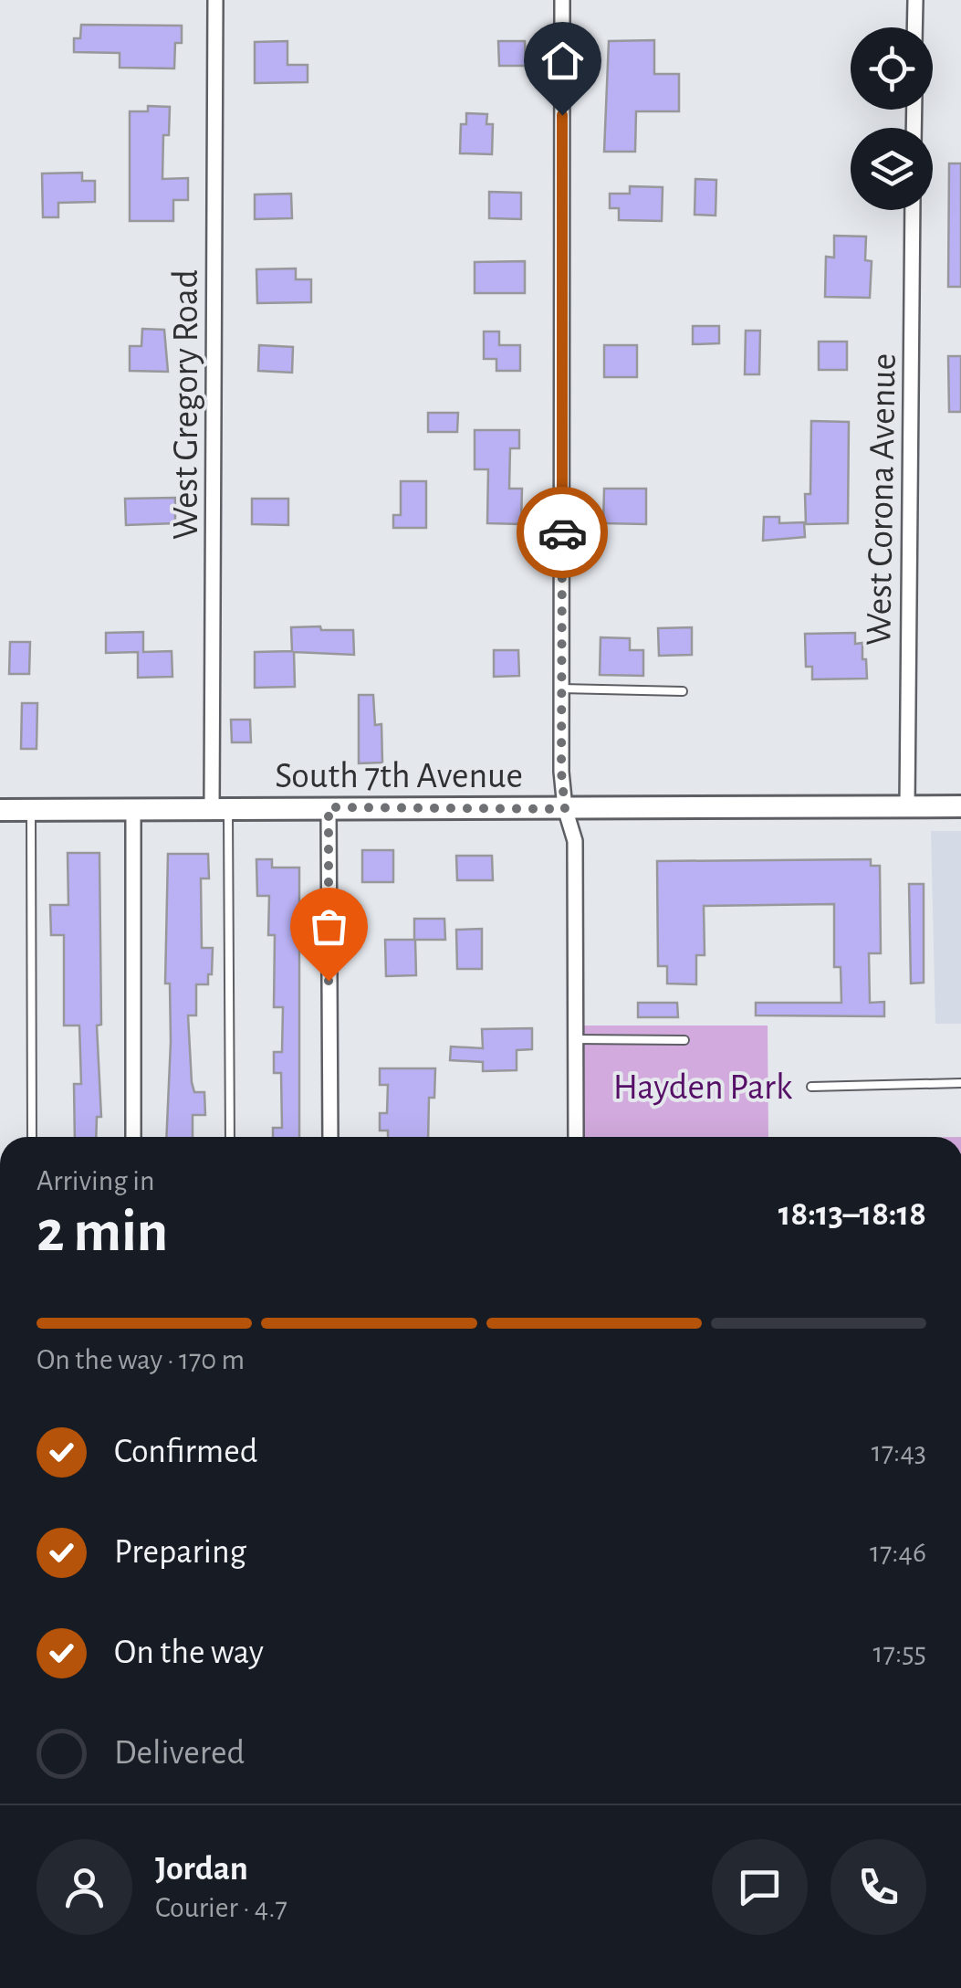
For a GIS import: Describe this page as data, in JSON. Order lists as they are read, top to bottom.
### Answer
{
  "streets": {
    "main road": ["South 7th Avenue"],
    "street": ["West Gregory Road", "West Corona Avenue"]
  },
  "crossings": [
    ["West Gregory Road", "South 7th Avenue"],
    ["West Corona Avenue", "South 7th Avenue"]
  ],
  "parks": ["Hayden Park"],
  "page": {
    "heading": ["2 min", "Arriving in", "18:13–18:18"],
    "panel": ["Jordan", "Courier · 4.7"],
    "bar": "On the way · 170 m",
    "list": [
      ["Confirmed", "17:43"],
      ["Preparing", "17:46"],
      ["On the way", "17:55"],
      "Delivered"
    ]
  }
}
